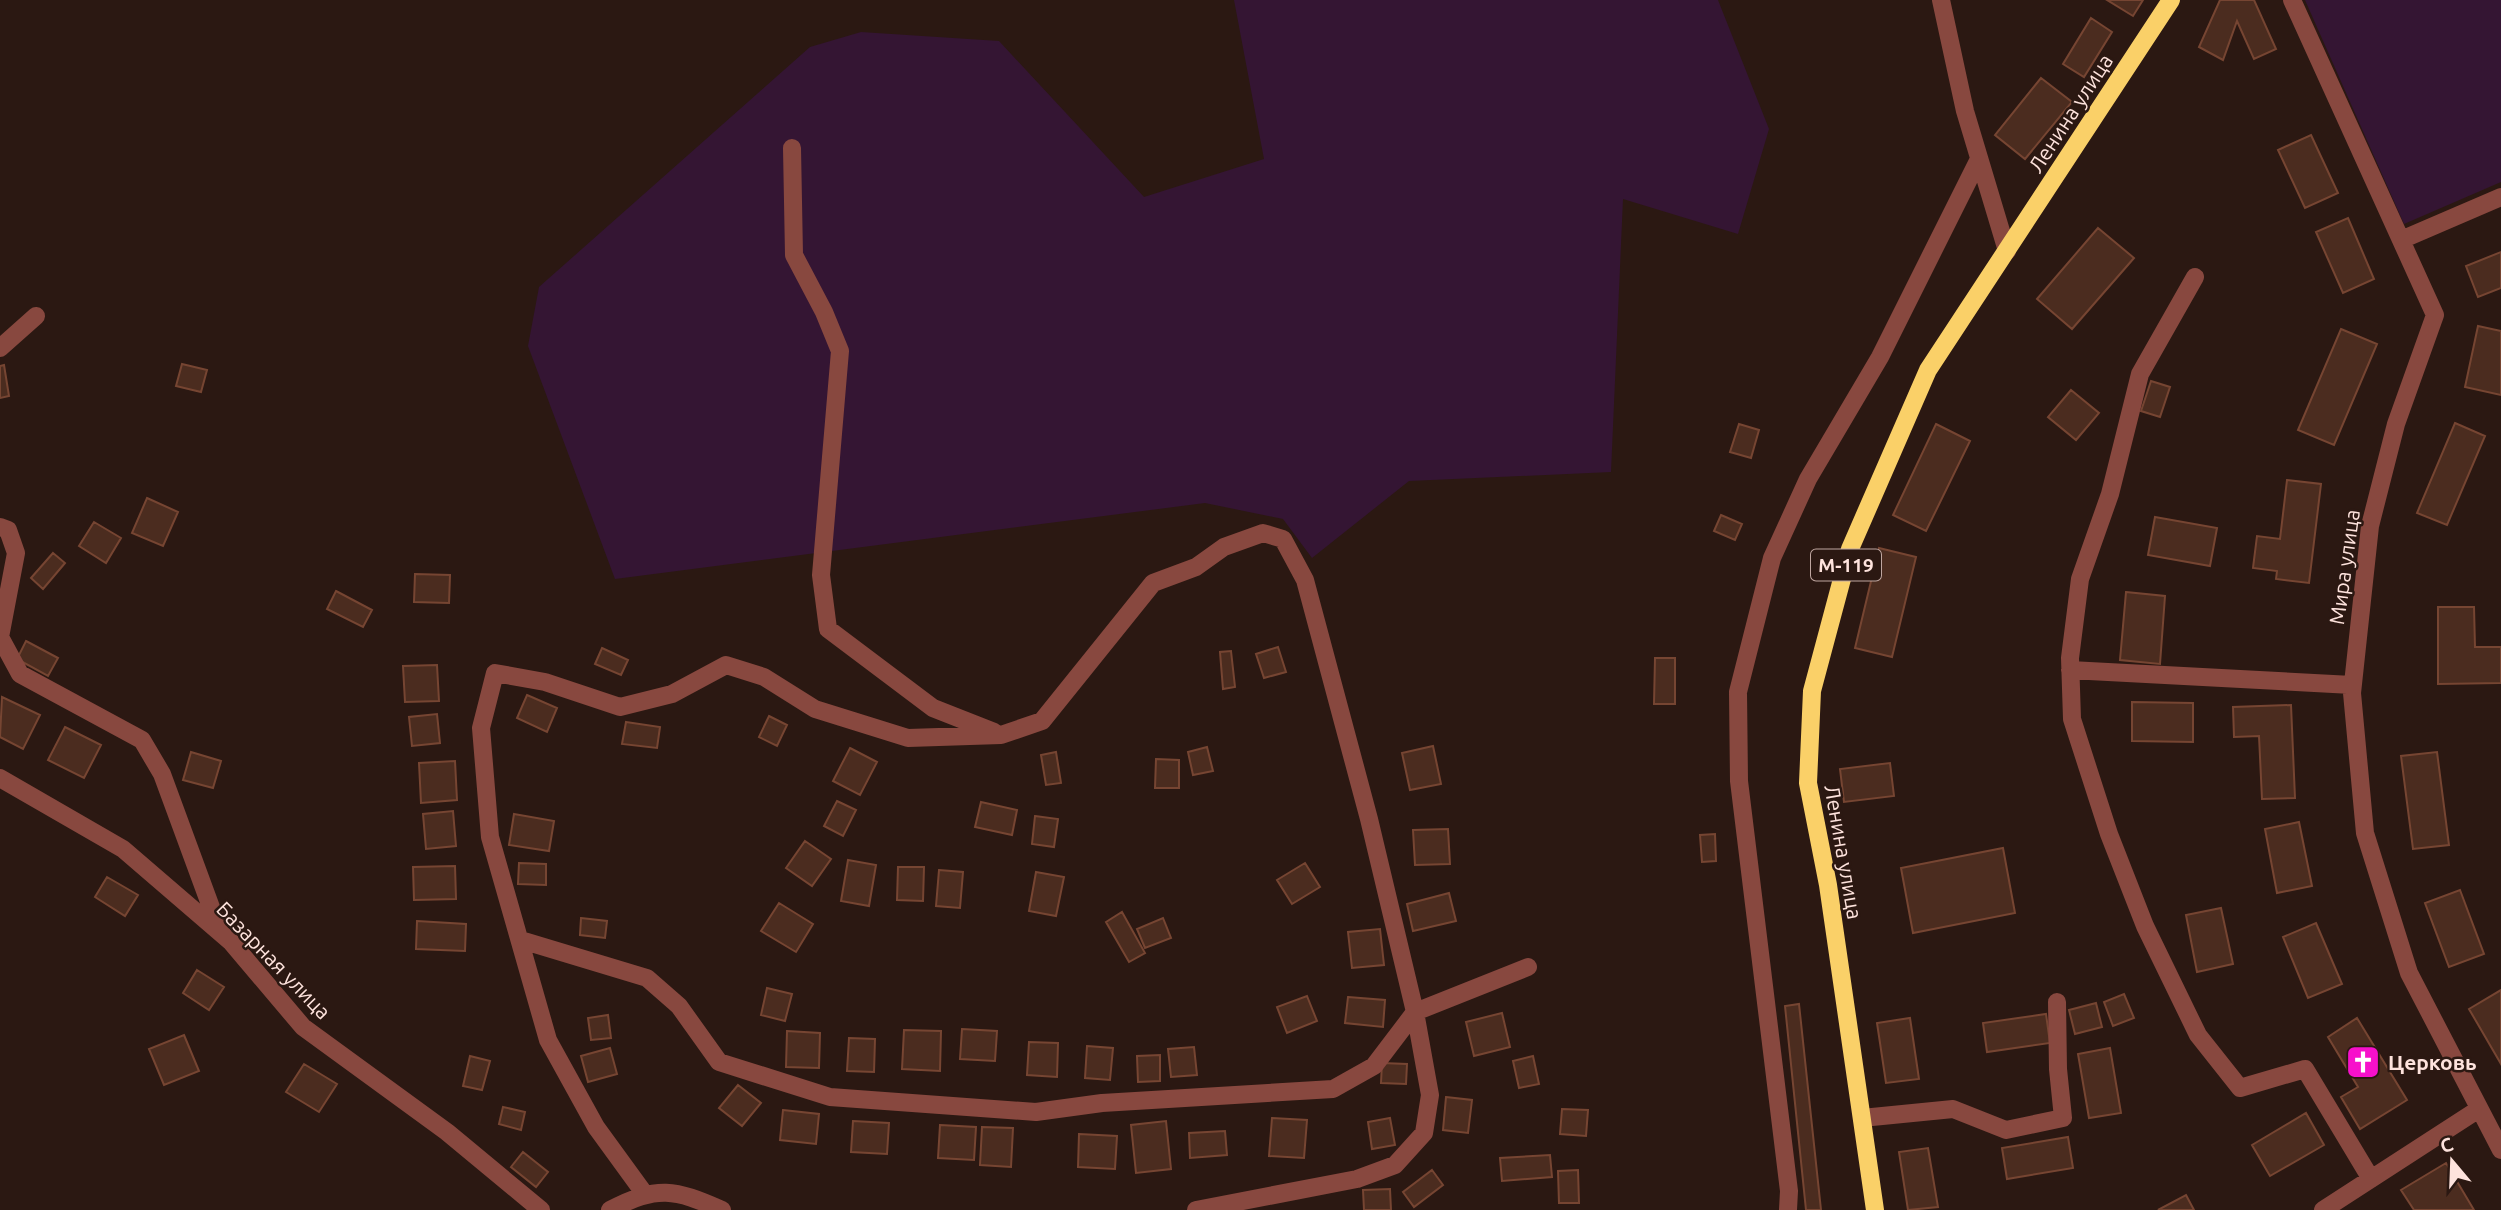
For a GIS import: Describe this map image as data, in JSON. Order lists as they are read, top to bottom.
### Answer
{
  "streets": {
    "main road": ["Ленина улица", "М-119"],
    "street": ["Мира улица", "Базарная улица"]
  },
  "places": {
    "church": ["Церковь"]
  },
  "north": "top"
}
